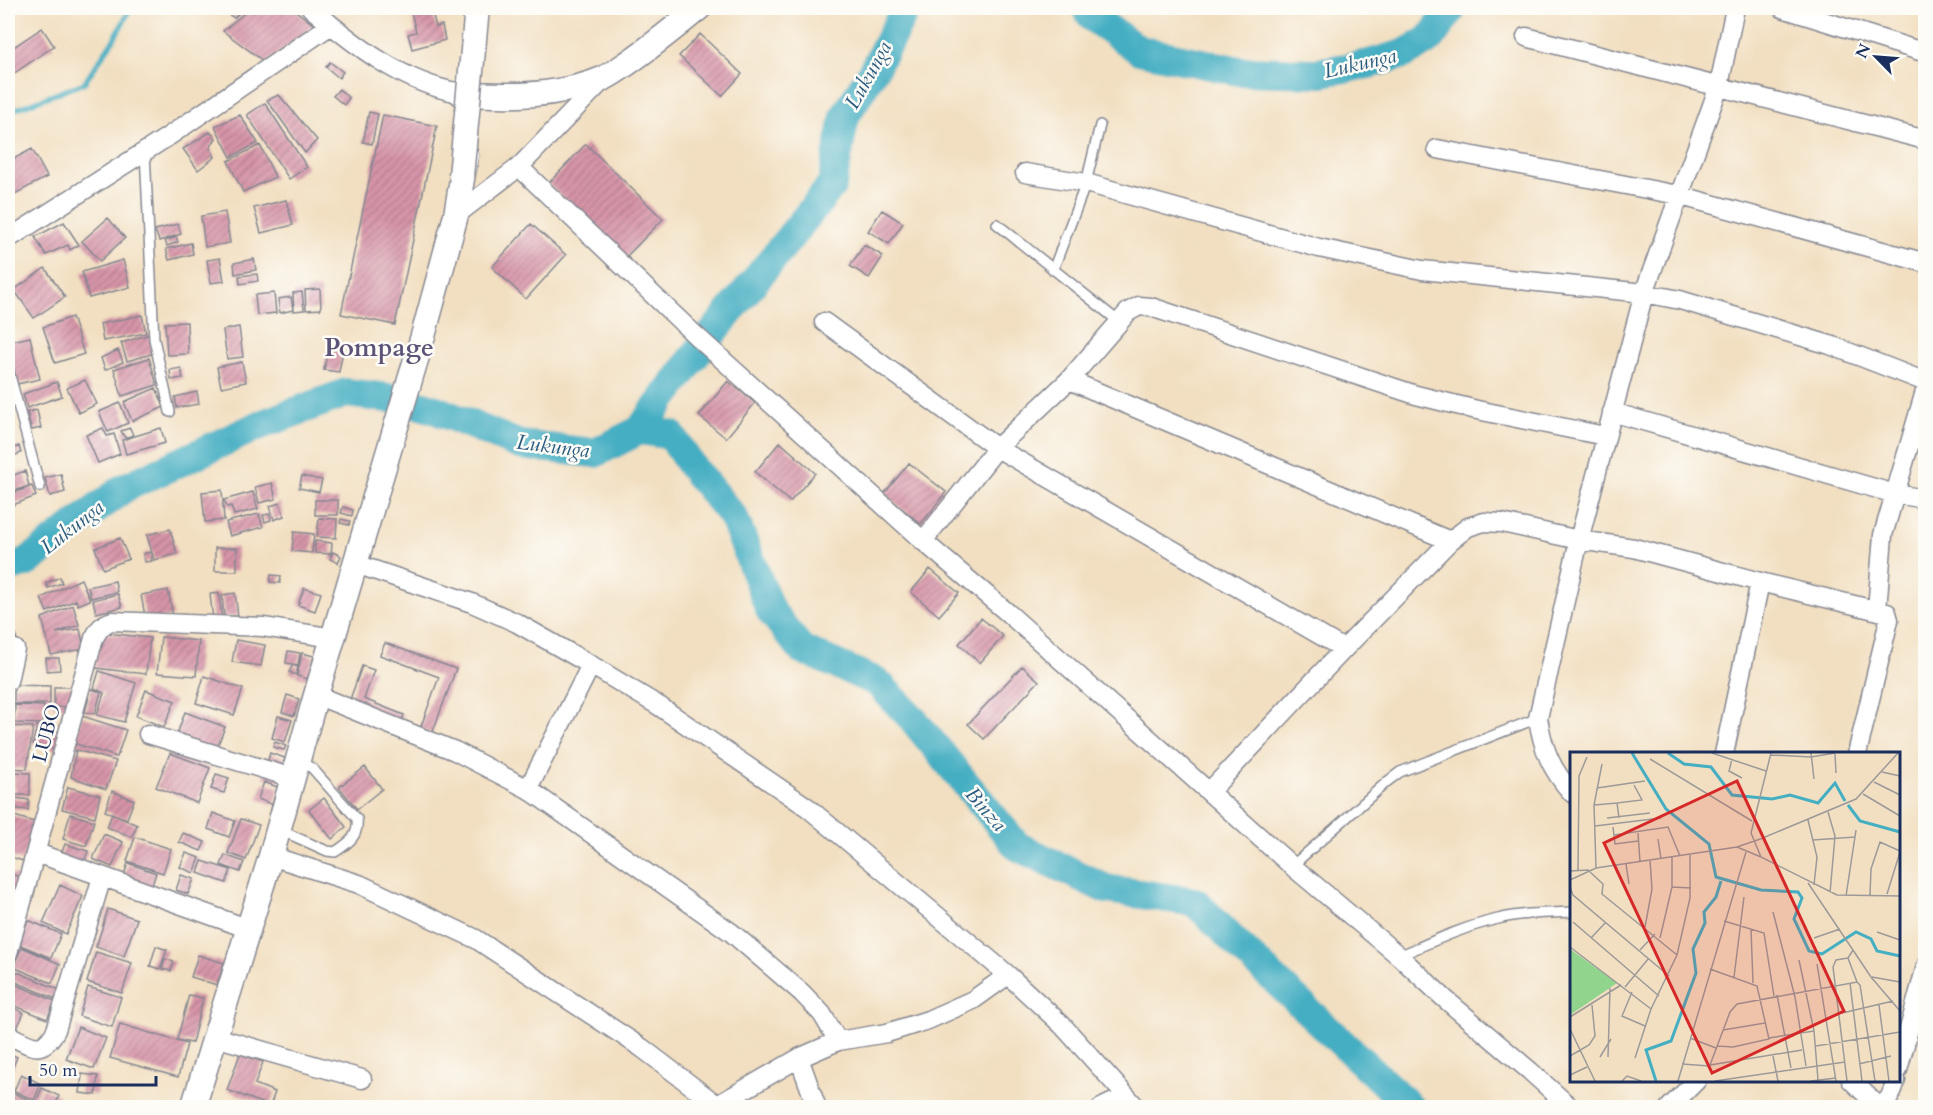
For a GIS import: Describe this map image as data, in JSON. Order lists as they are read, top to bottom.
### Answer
{
  "streets": {
    "street": ["LUBO"]
  },
  "districts": ["Pompage"],
  "water": ["Lukunga", "Binza"],
  "scale_bar": "50 m",
  "north": "top left"
}
